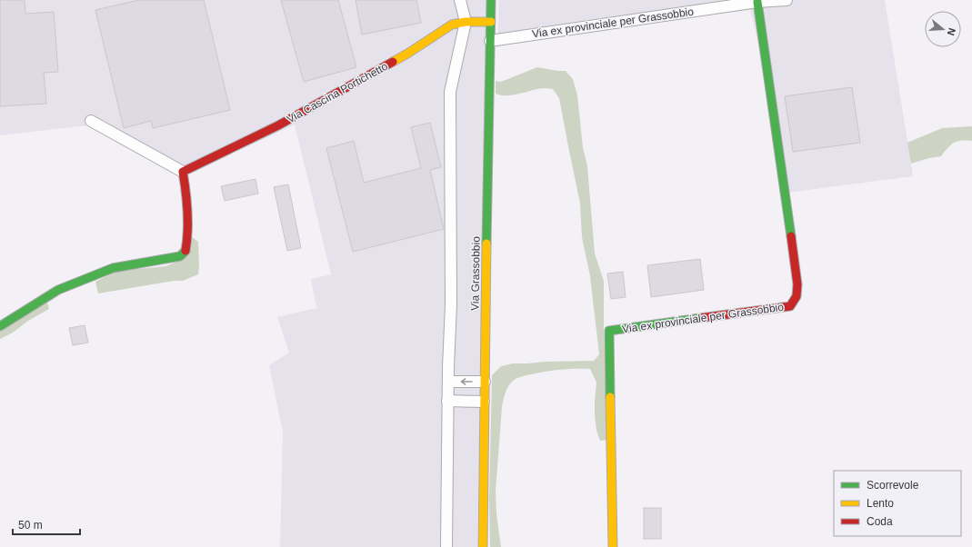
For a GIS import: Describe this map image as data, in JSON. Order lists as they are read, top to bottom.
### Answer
{
  "streets": {
    "street": ["Via ex provinciale per Grassobbio", "Via Cascina Portichetto", "Via Grassobbio"]
  },
  "crossings": [
    ["Via ex provinciale per Grassobbio", "Via Grassobbio"],
    ["Via Cascina Portichetto", "Via Grassobbio"]
  ],
  "legend": ["Scorrevole", "Lento", "Coda"],
  "scale_bar": "50 m",
  "north": "right"
}
